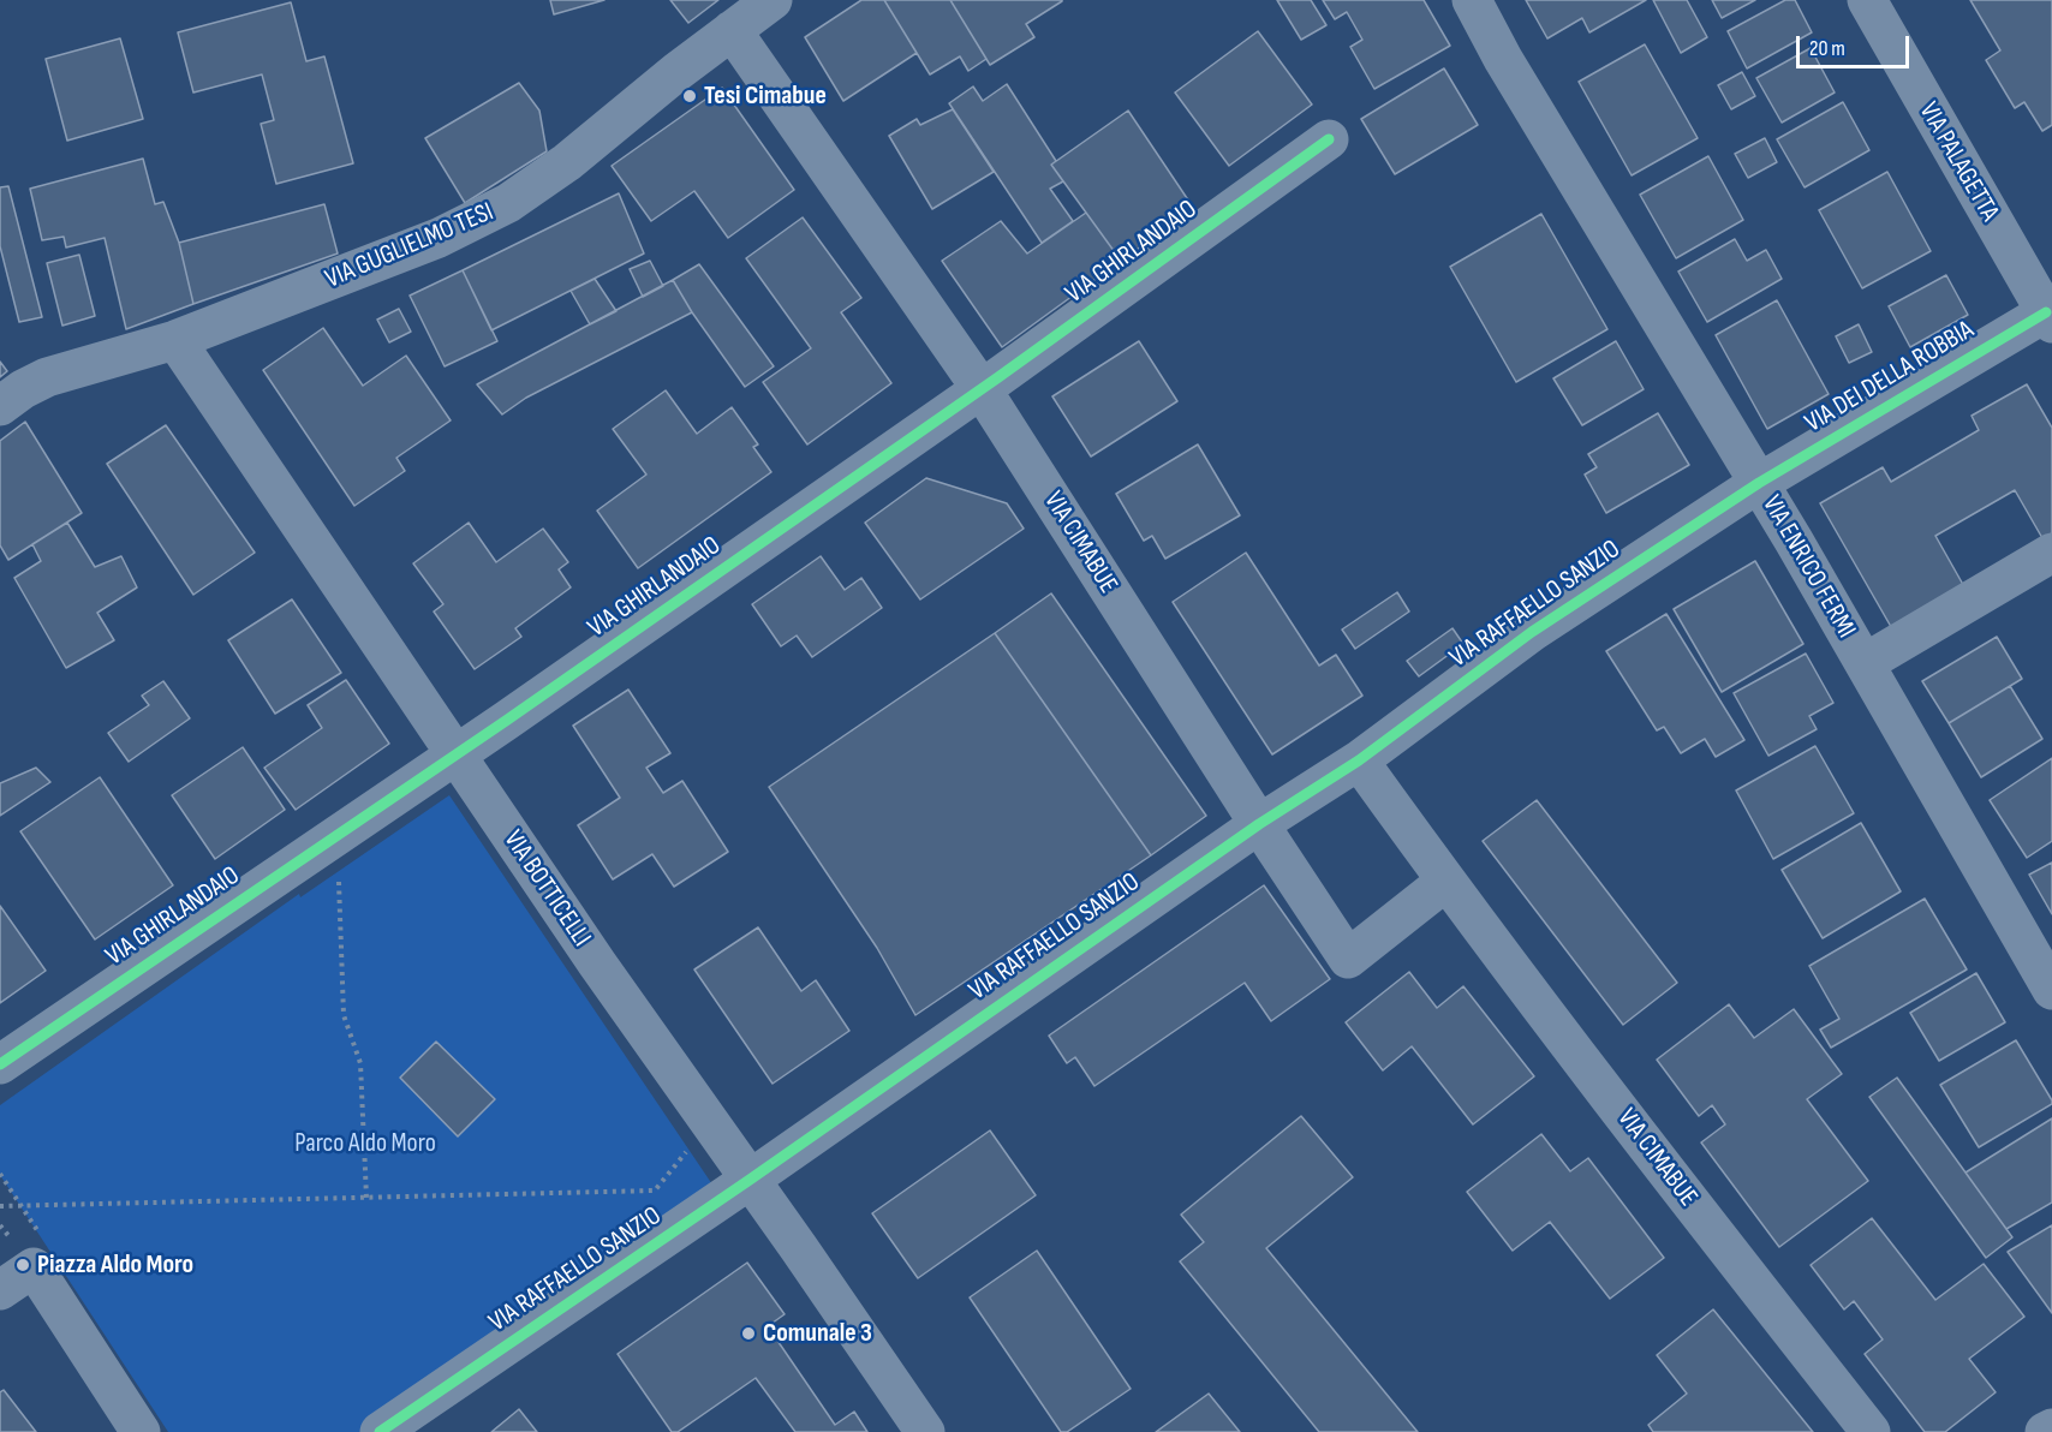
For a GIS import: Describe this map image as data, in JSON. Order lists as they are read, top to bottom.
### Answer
{
  "streets": {
    "street": [
      "VIA PALAGETTA",
      "VIA GUGLIELMO TESI",
      "VIA GHIRLANDAIO",
      "VIA DEI DELLA ROBBIA",
      "VIA CIMABUE",
      "VIA ENRICO FERMI",
      "VIA RAFFAELLO SANZIO",
      "VIA BOTTICELLI"
    ]
  },
  "crossings": [
    ["VIA PALAGETTA", "VIA DEI DELLA ROBBIA"],
    ["VIA GUGLIELMO TESI", "VIA CIMABUE"],
    ["VIA GUGLIELMO TESI", "VIA BOTTICELLI"],
    ["VIA GHIRLANDAIO", "VIA CIMABUE"],
    ["VIA GHIRLANDAIO", "VIA BOTTICELLI"],
    ["VIA DEI DELLA ROBBIA", "VIA ENRICO FERMI"],
    ["VIA DEI DELLA ROBBIA", "VIA RAFFAELLO SANZIO"],
    ["VIA CIMABUE", "VIA RAFFAELLO SANZIO"],
    ["VIA ENRICO FERMI", "VIA RAFFAELLO SANZIO"],
    ["VIA RAFFAELLO SANZIO", "VIA BOTTICELLI"]
  ],
  "parks": ["Parco Aldo Moro"],
  "places": ["Tesi Cimabue", "Piazza Aldo Moro", "Comunale 3"],
  "scale_bar": "20 m"
}
